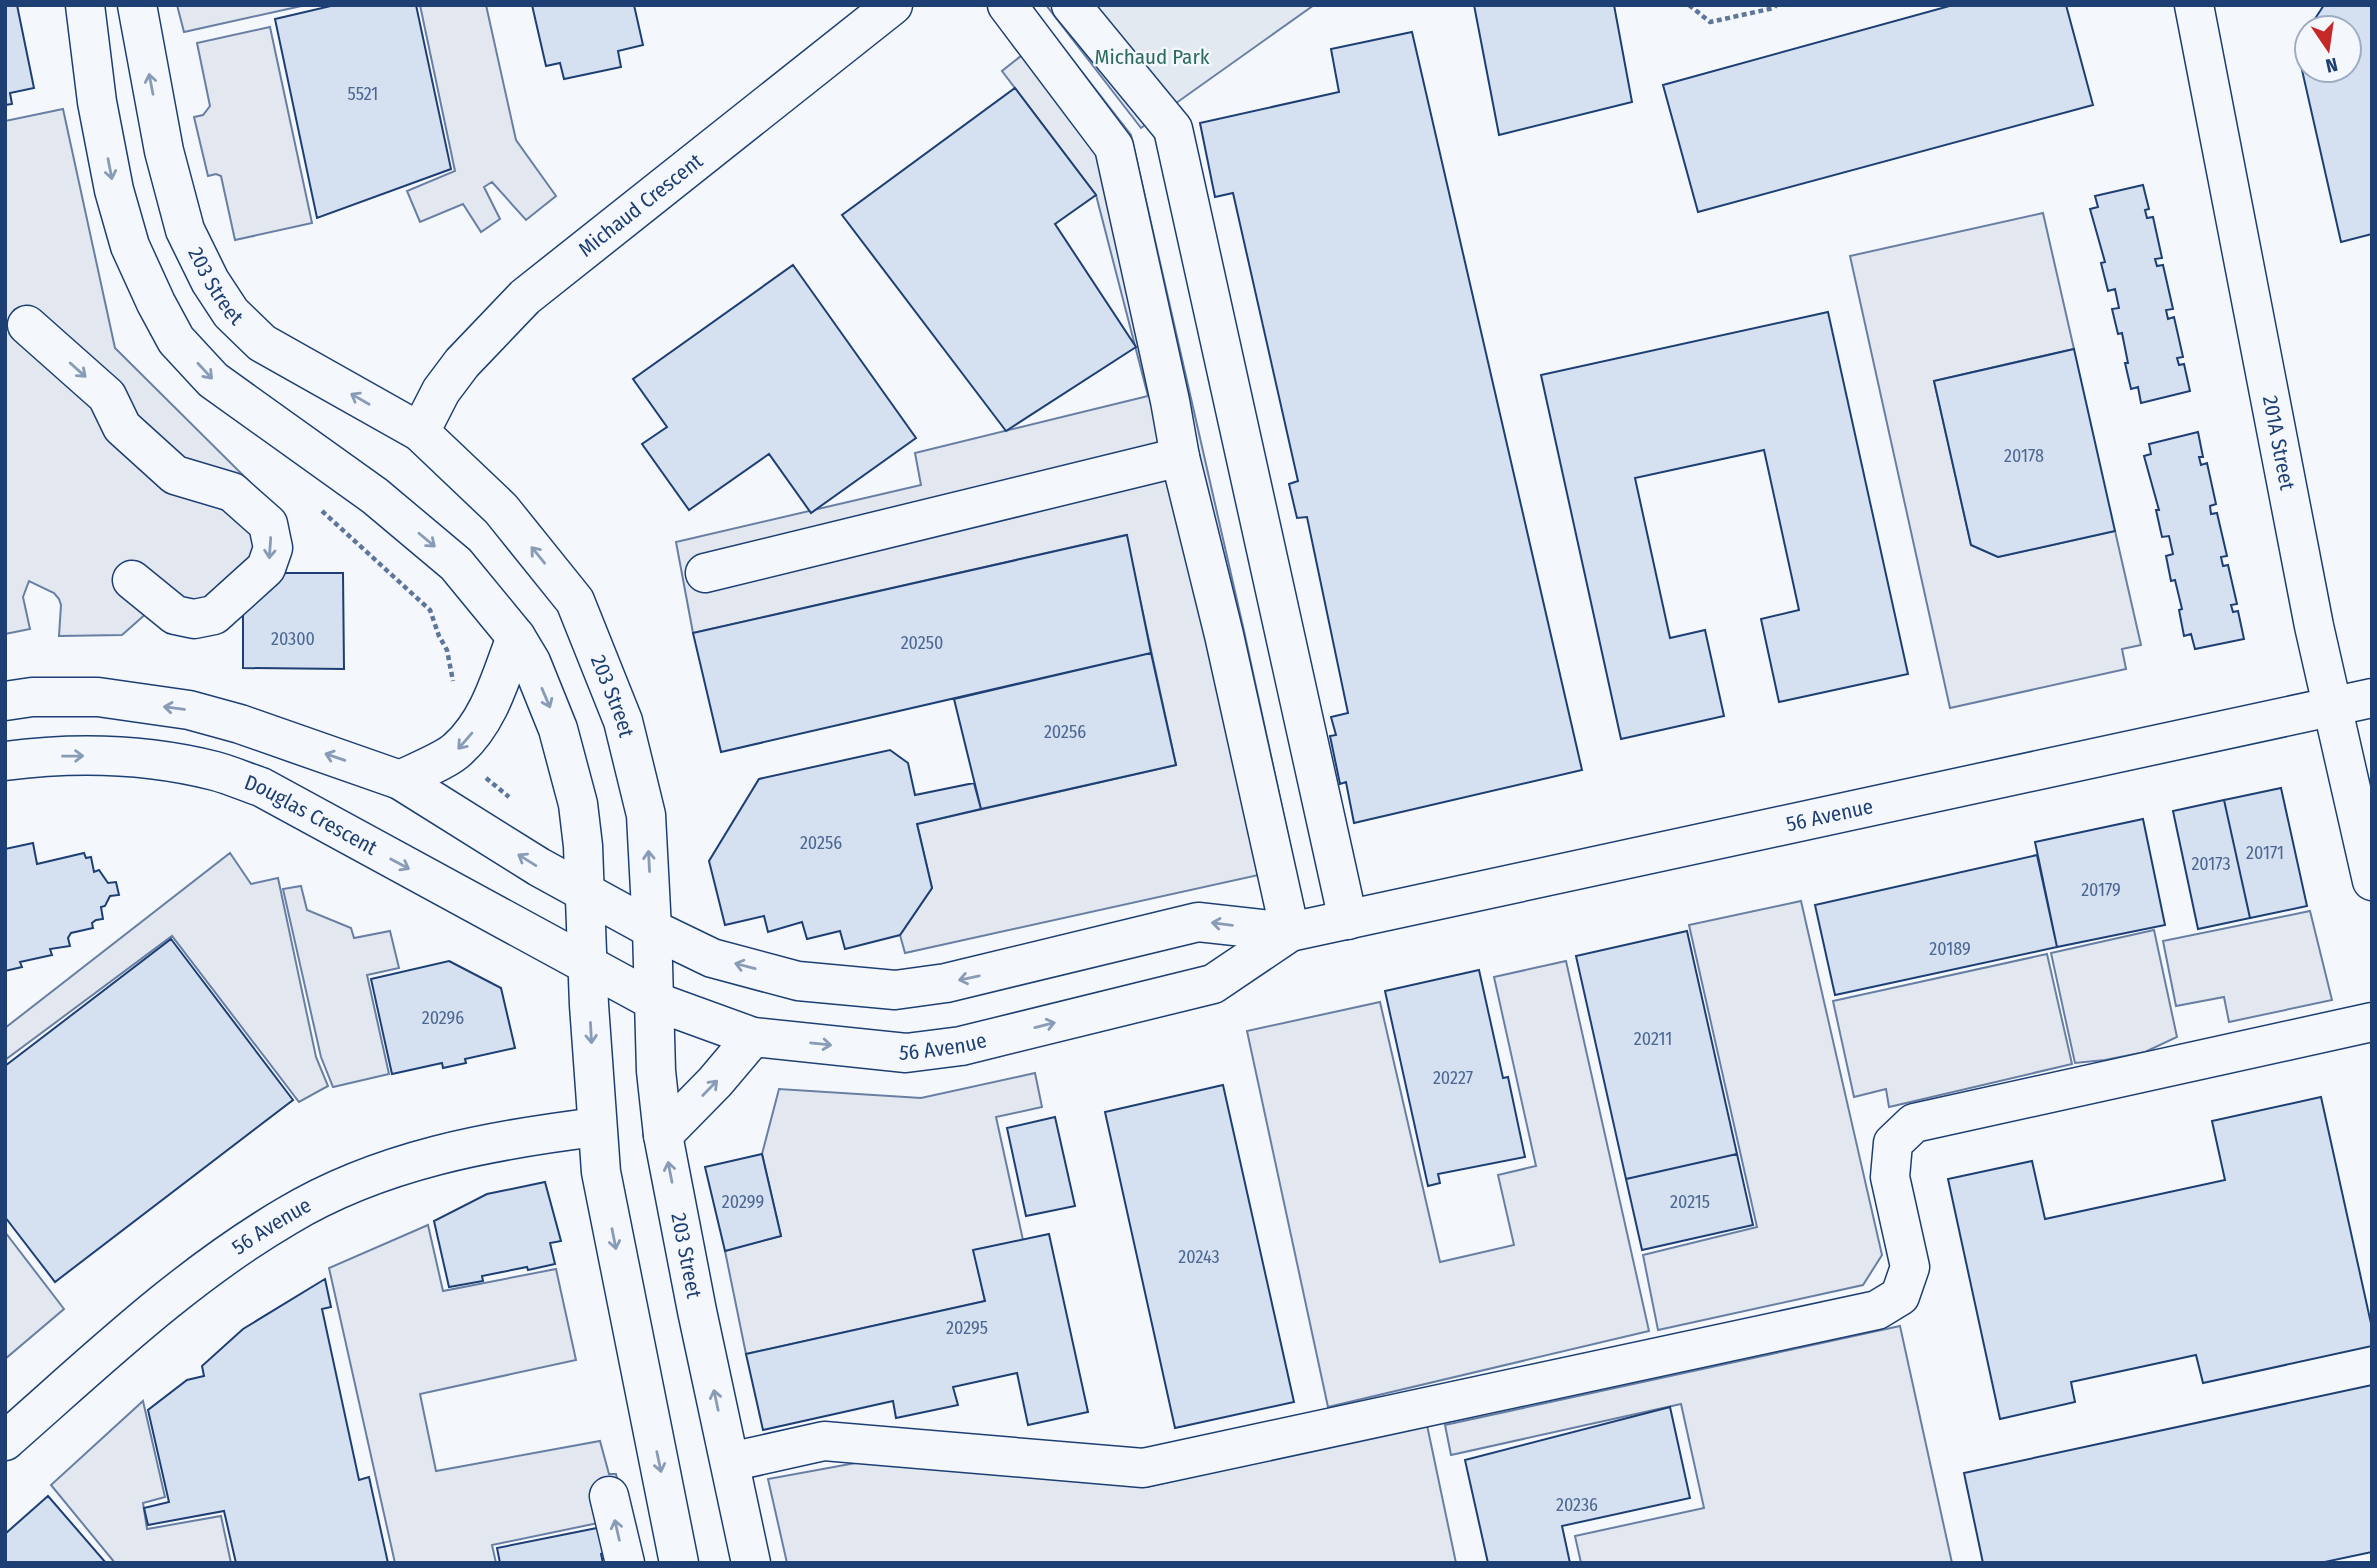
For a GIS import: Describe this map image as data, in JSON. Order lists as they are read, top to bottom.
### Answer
{
  "streets": {
    "main road": [
      "Michaud Crescent",
      "203 Street",
      "201A Street",
      "56 Avenue",
      "Douglas Crescent"
    ]
  },
  "crossings": [
    ["Michaud Crescent", "203 Street"],
    ["203 Street", "56 Avenue"],
    ["201A Street", "56 Avenue"],
    ["56 Avenue", "Douglas Crescent"]
  ],
  "parks": ["Michaud Park"],
  "house_numbers": [
    "5521",
    "20178",
    "20300",
    "20250",
    "20256",
    "20256",
    "20171",
    "20173",
    "20179",
    "20189",
    "20296",
    "20211",
    "20227",
    "20299",
    "20215",
    "20243",
    "20295",
    "20236"
  ],
  "north": "bottom"
}
